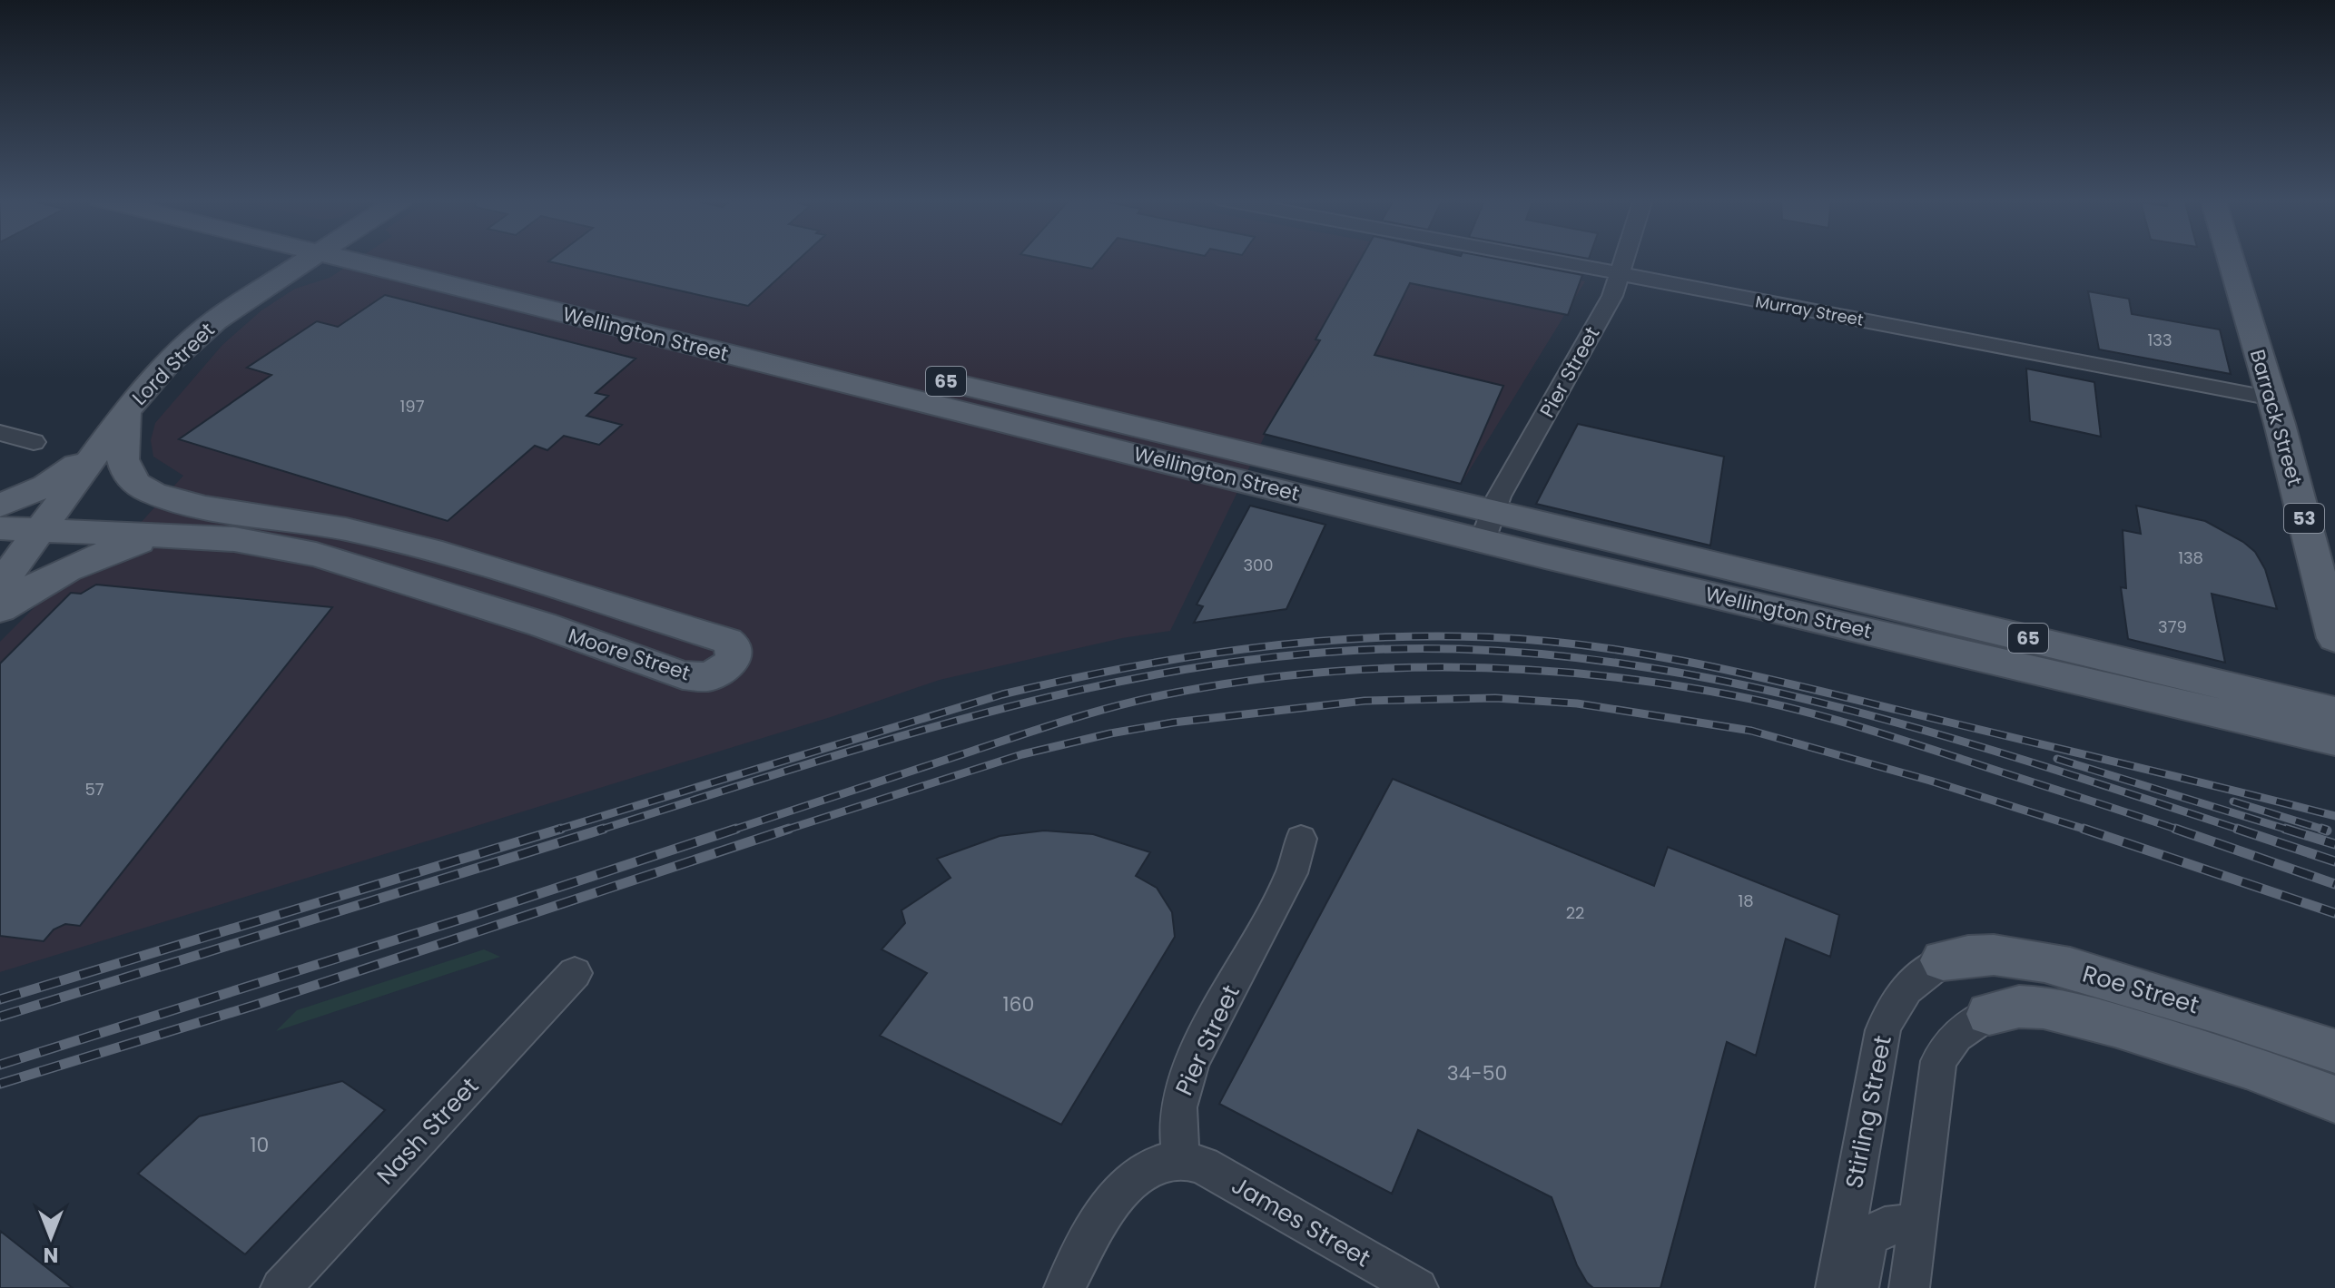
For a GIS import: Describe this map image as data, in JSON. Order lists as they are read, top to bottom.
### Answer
{
  "streets": {
    "main road": [
      "Wellington Street",
      "Lord Street",
      "65",
      "Barrack Street",
      "53",
      "Moore Street",
      "Roe Street"
    ],
    "street": [
      "Murray Street",
      "Pier Street",
      "Stirling Street",
      "Nash Street",
      "James Street"
    ]
  },
  "crossings": [
    ["Murray Street", "Pier Street"],
    ["Murray Street", "Barrack Street"],
    ["Wellington Street", "Pier Street"],
    ["Lord Street", "Moore Street"],
    ["Pier Street", "James Street"],
    ["Roe Street", "Stirling Street"]
  ],
  "house_numbers": [
    "133",
    "197",
    "138",
    "300",
    "379",
    "57",
    "18",
    "22",
    "160",
    "34-50",
    "10"
  ],
  "north": "bottom"
}
